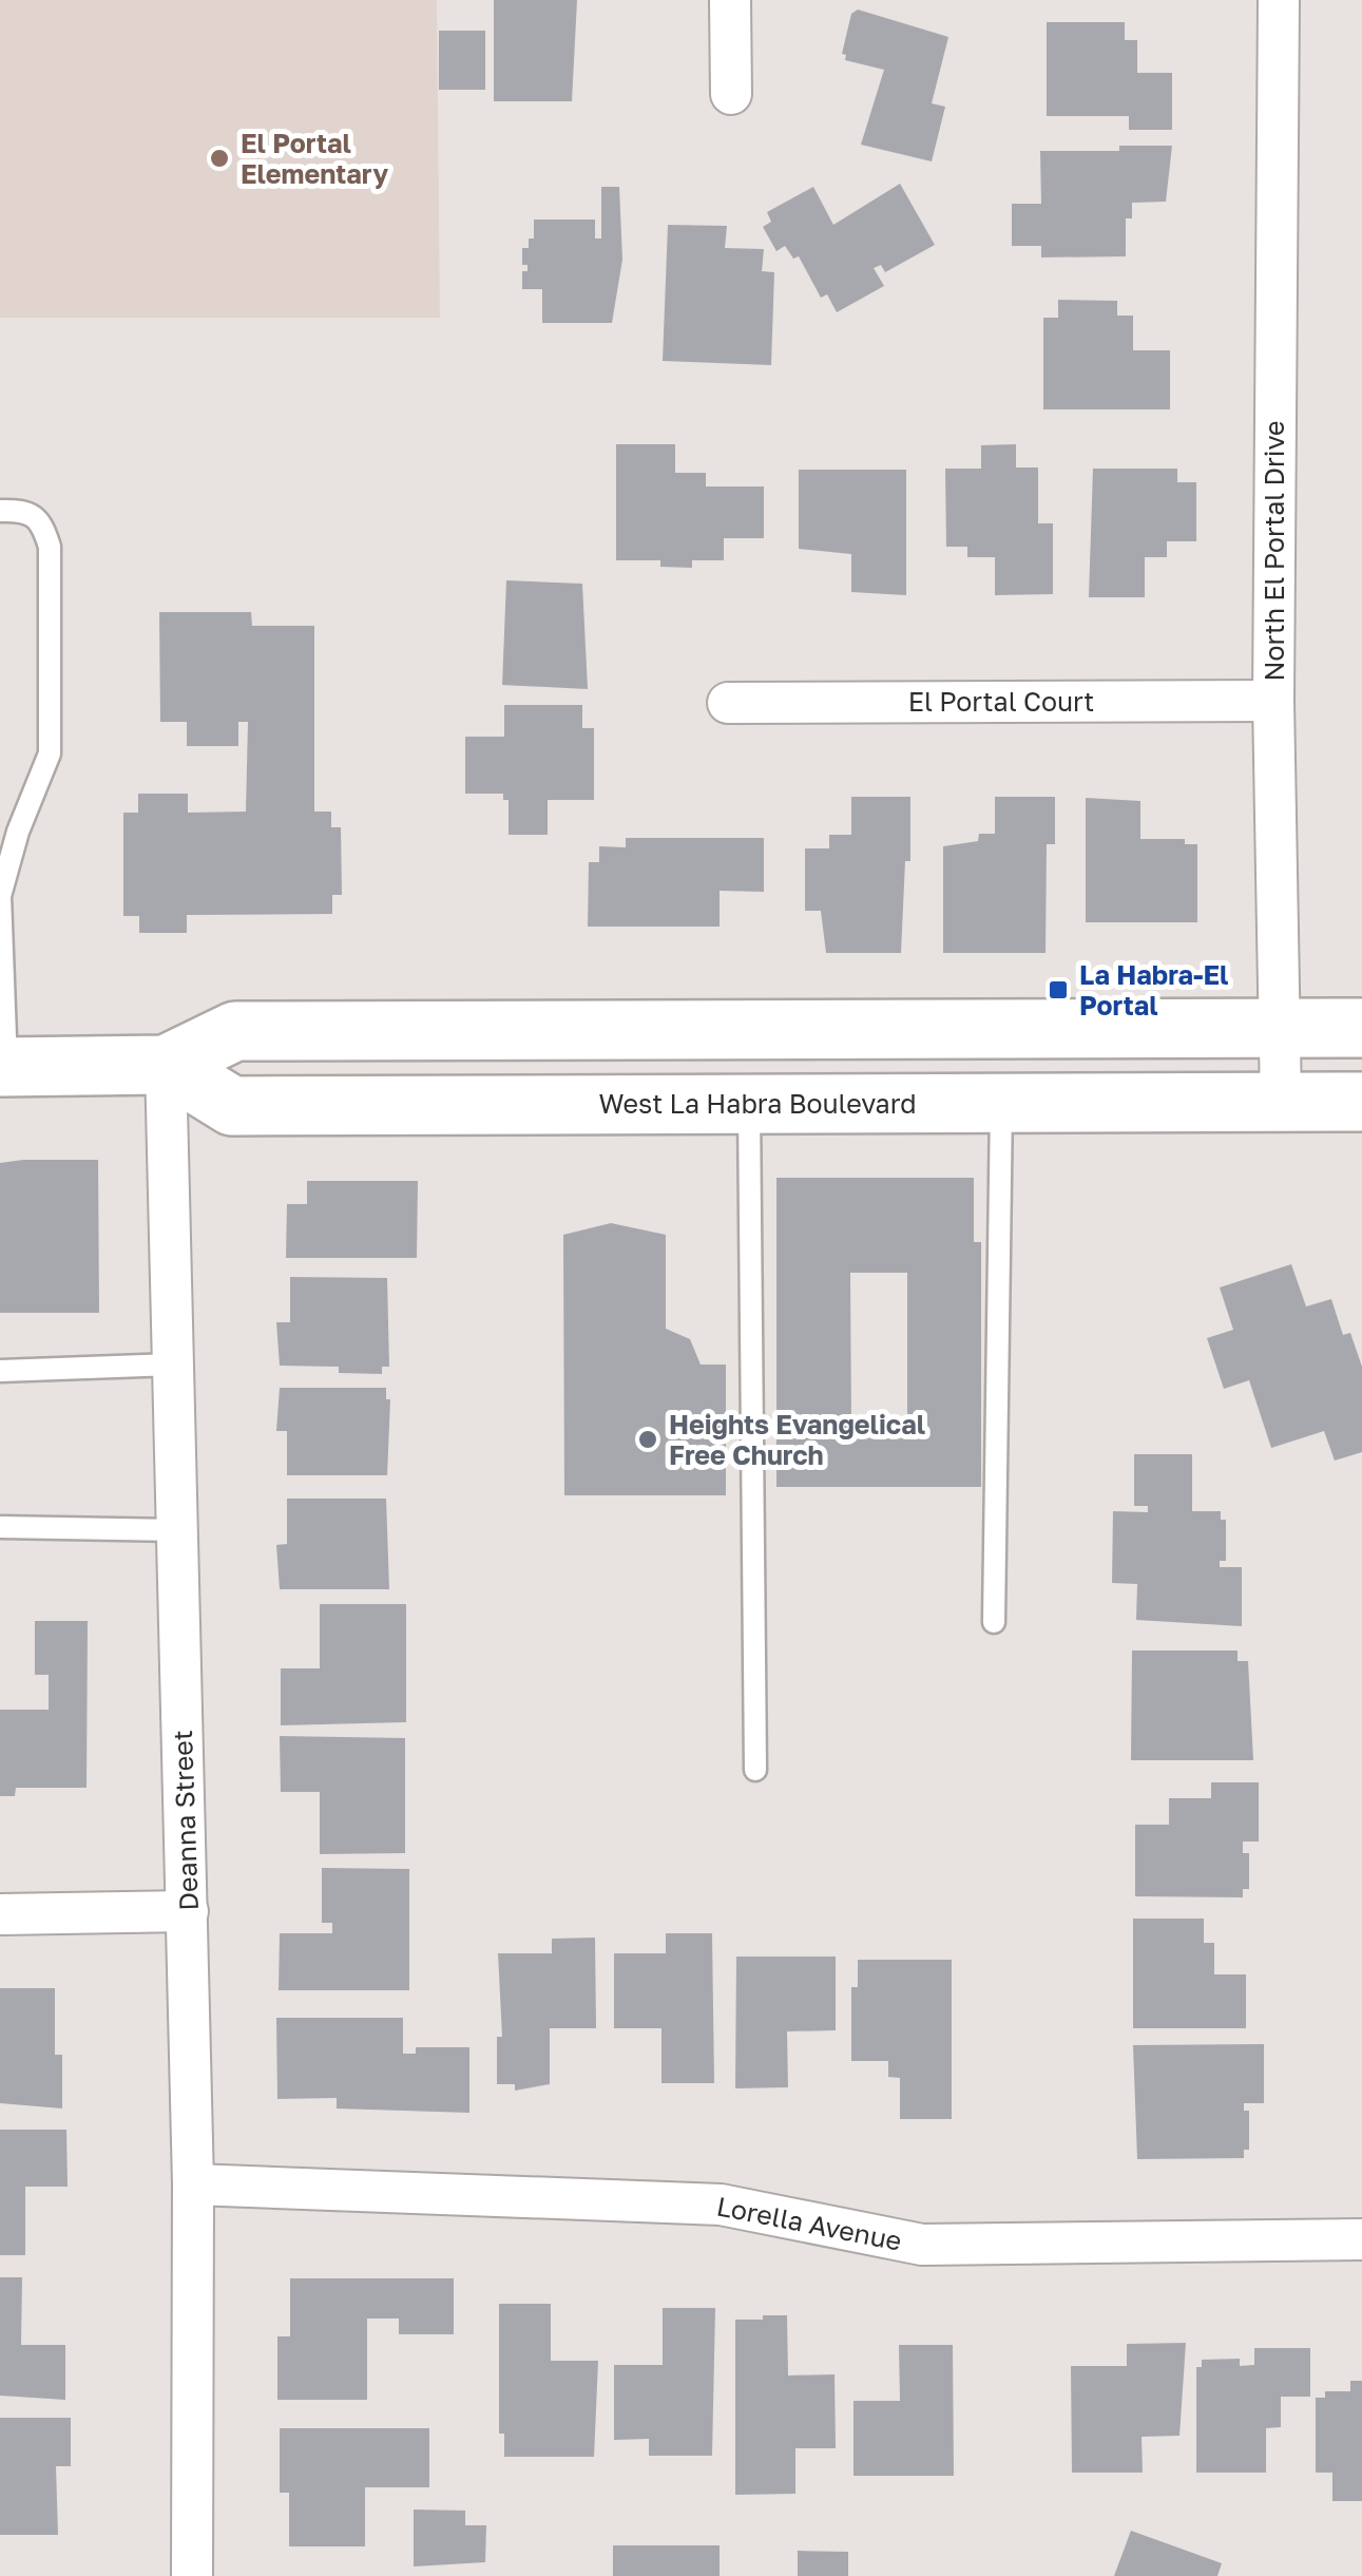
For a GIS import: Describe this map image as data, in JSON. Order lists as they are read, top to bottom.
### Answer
{
  "streets": {
    "main road": ["West La Habra Boulevard"],
    "street": [
      "North El Portal Drive",
      "El Portal Court",
      "Deanna Street",
      "Lorella Avenue"
    ]
  },
  "crossings": [
    ["North El Portal Drive", "El Portal Court"],
    ["North El Portal Drive", "West La Habra Boulevard"],
    ["West La Habra Boulevard", "Deanna Street"],
    ["Deanna Street", "Lorella Avenue"]
  ],
  "places": {
    "other": ["El Portal Elementary", "Heights Evangelical Free Church"],
    "transit": ["La Habra-El Portal"]
  }
}
